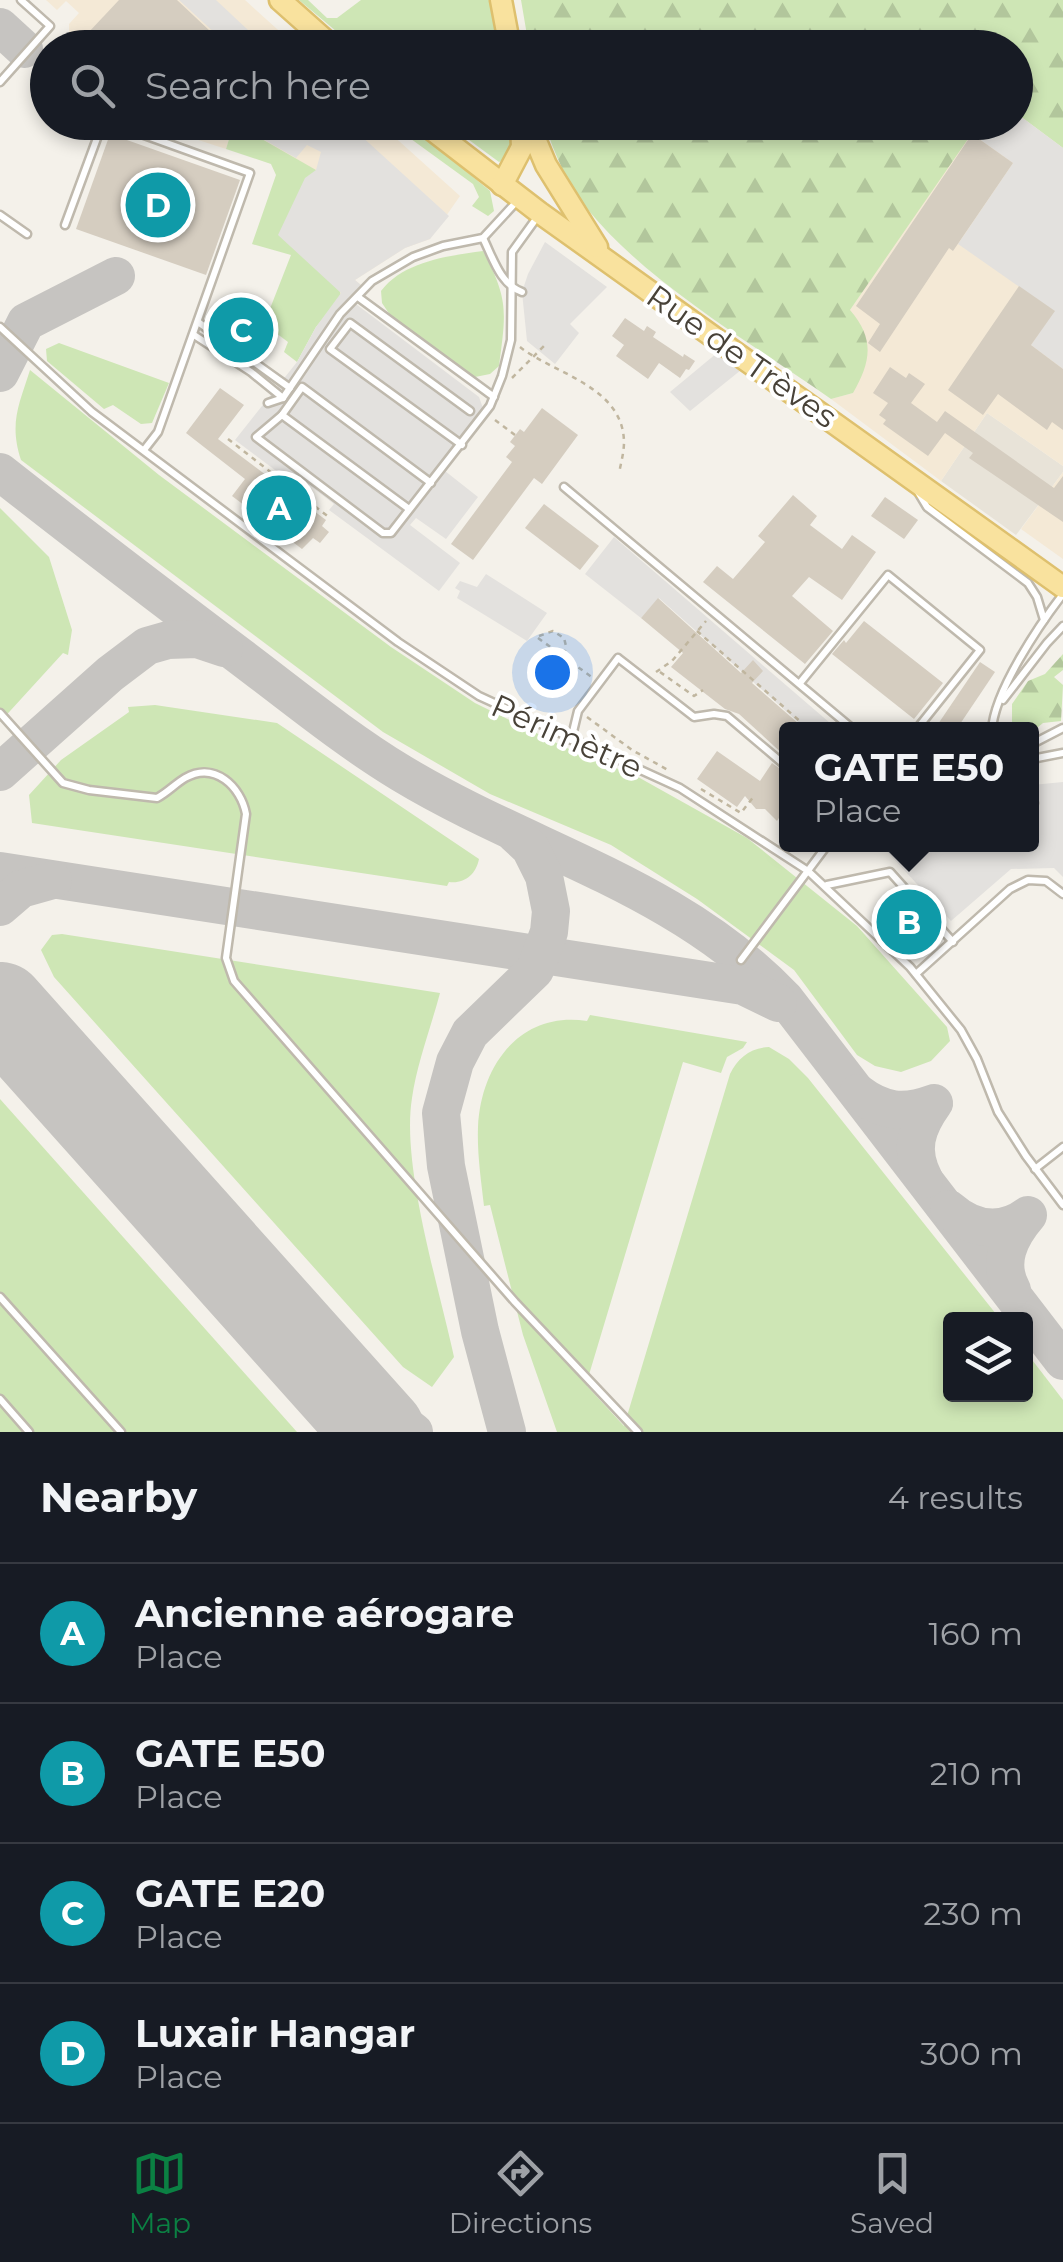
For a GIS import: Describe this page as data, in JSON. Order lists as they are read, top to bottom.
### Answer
{
  "streets": {
    "main road": ["Rue de Trèves"],
    "lane": ["Périmètre"]
  },
  "page": {
    "search": "Search here",
    "pins": [
      "D",
      "C",
      "A",
      "B"
    ],
    "popup": ["GATE E50", "Place"],
    "heading": ["Nearby", "4 results"],
    "list": [
      {
        "mark": "A",
        "name": "Ancienne aérogare",
        "note": "Place",
        "value": "160 m"
      },
      {
        "mark": "B",
        "name": "GATE E50",
        "note": "Place",
        "value": "210 m"
      },
      {
        "mark": "C",
        "name": "GATE E20",
        "note": "Place",
        "value": "230 m"
      },
      {
        "mark": "D",
        "name": "Luxair Hangar",
        "note": "Place",
        "value": "300 m"
      }
    ],
    "nav": ["Map", "Directions", "Saved"]
  }
}
